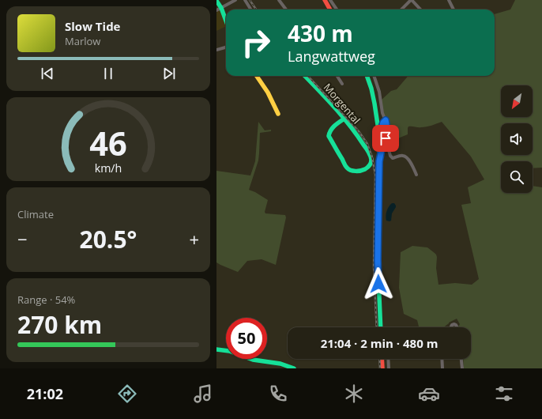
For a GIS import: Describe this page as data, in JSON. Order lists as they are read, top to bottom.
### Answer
{
  "streets": {
    "street": ["Morgental"]
  },
  "north": "bottom left",
  "page": {
    "turn": ["430 m", "Langwattweg"],
    "song": ["Slow Tide", "Marlow"],
    "tile": [
      "Climate",
      ["Range · 54%", "270 km"]
    ],
    "heat": ["−", "20.5°", "+"],
    "limit": "50",
    "trip": "21:04 · 2 min · 480 m",
    "tabs": "21:02",
    "gauge": ["46", "km/h"]
  }
}
